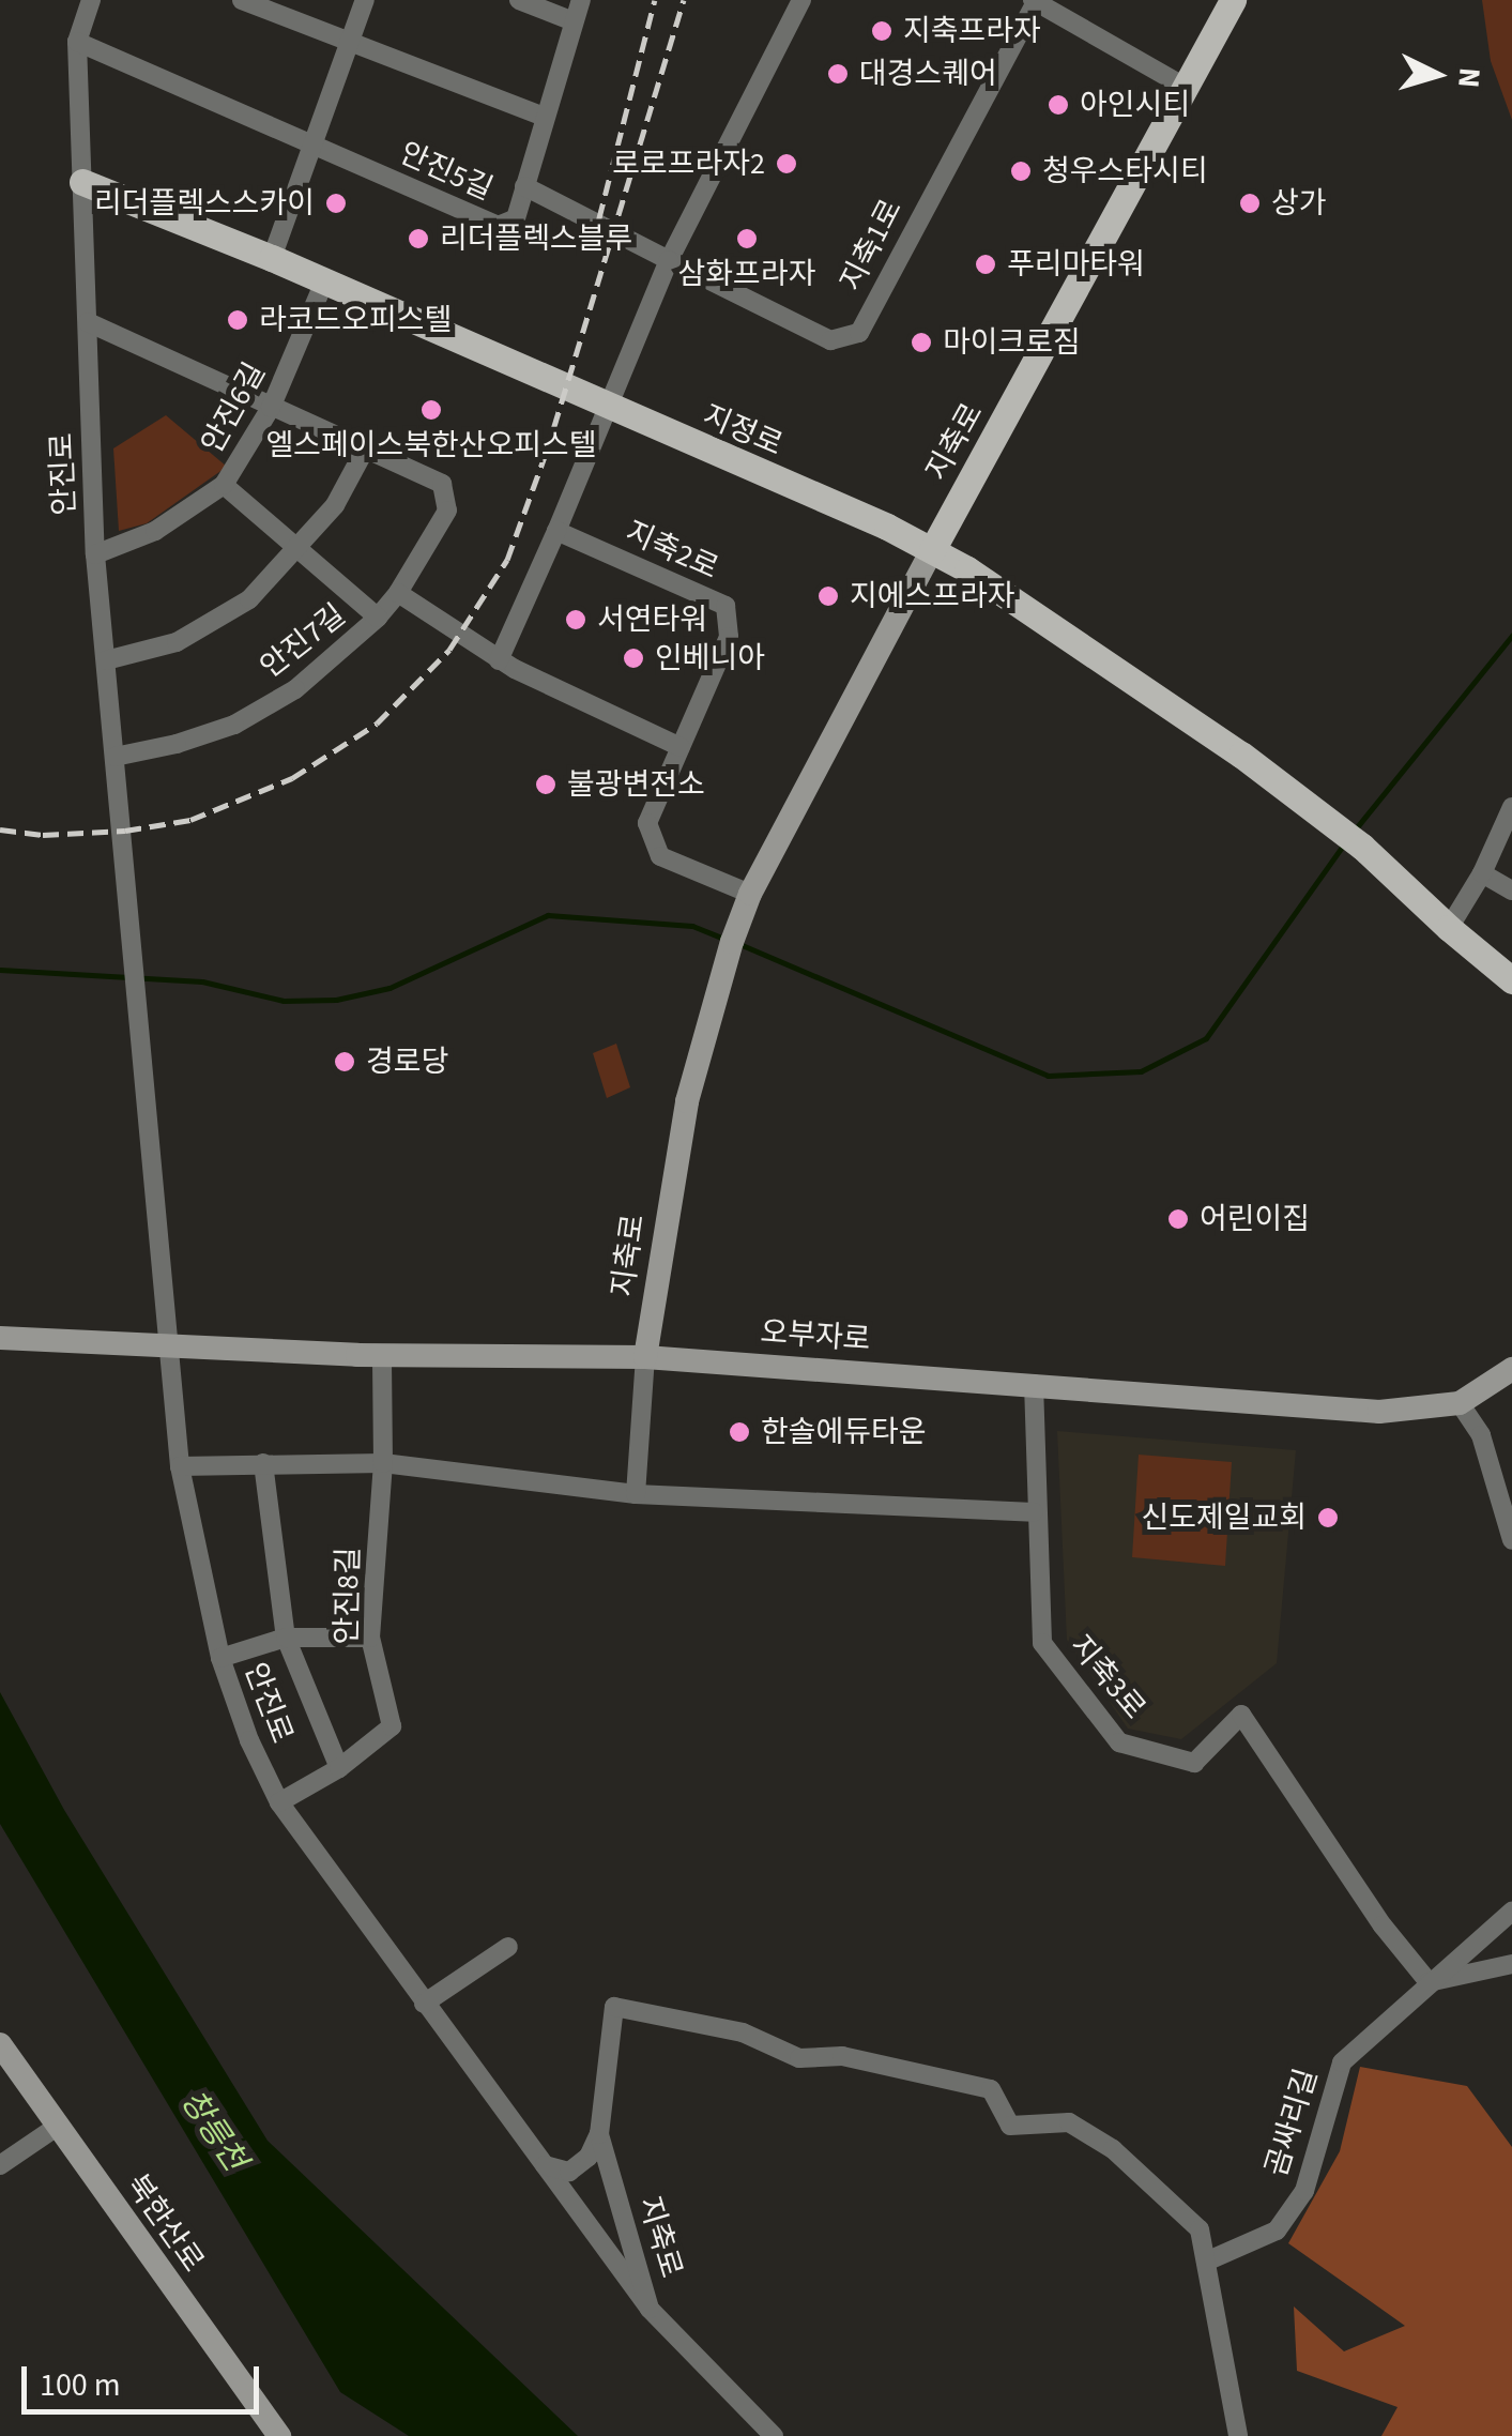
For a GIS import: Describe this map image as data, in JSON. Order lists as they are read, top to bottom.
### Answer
{
  "streets": {
    "main road": [
      "지정로",
      "지축로",
      "오부자로",
      "북한산로"
    ],
    "street": [
      "안진5길",
      "지축1로",
      "안진6길",
      "안진로",
      "지축2로",
      "안진7길",
      "안진8길",
      "지축3로",
      "곰싸리길"
    ]
  },
  "crossings": [
    ["안진5길", "지축1로"],
    ["안진5길", "안진로"],
    ["안진6길", "지정로"],
    ["안진6길", "안진로"],
    ["지정로", "지축로"],
    ["지정로", "안진로"],
    ["지축로", "안진로"],
    ["지축로", "지축2로"],
    ["지축로", "오부자로"],
    ["지축로", "곰싸리길"],
    ["안진로", "안진7길"],
    ["안진로", "오부자로"],
    ["안진로", "안진8길"],
    ["오부자로", "안진8길"],
    ["오부자로", "지축3로"],
    ["지축3로", "곰싸리길"]
  ],
  "water": ["창릉천"],
  "places": [
    "지축프라자",
    "대경스퀘어",
    "아인시티",
    "로로프라자2",
    "청우스타시티",
    "리더플렉스스카이",
    "상가",
    "리더플렉스블루",
    "삼화프라자",
    "푸리마타워",
    "라코드오피스텔",
    "마이크로짐",
    "엘스페이스북한산오피스텔",
    "지에스프라자",
    "서연타워",
    "인베니아",
    "불광변전소",
    "경로당",
    "어린이집",
    "한솔에듀타운",
    "신도제일교회"
  ],
  "scale_bar": "100 m",
  "north": "right"
}
